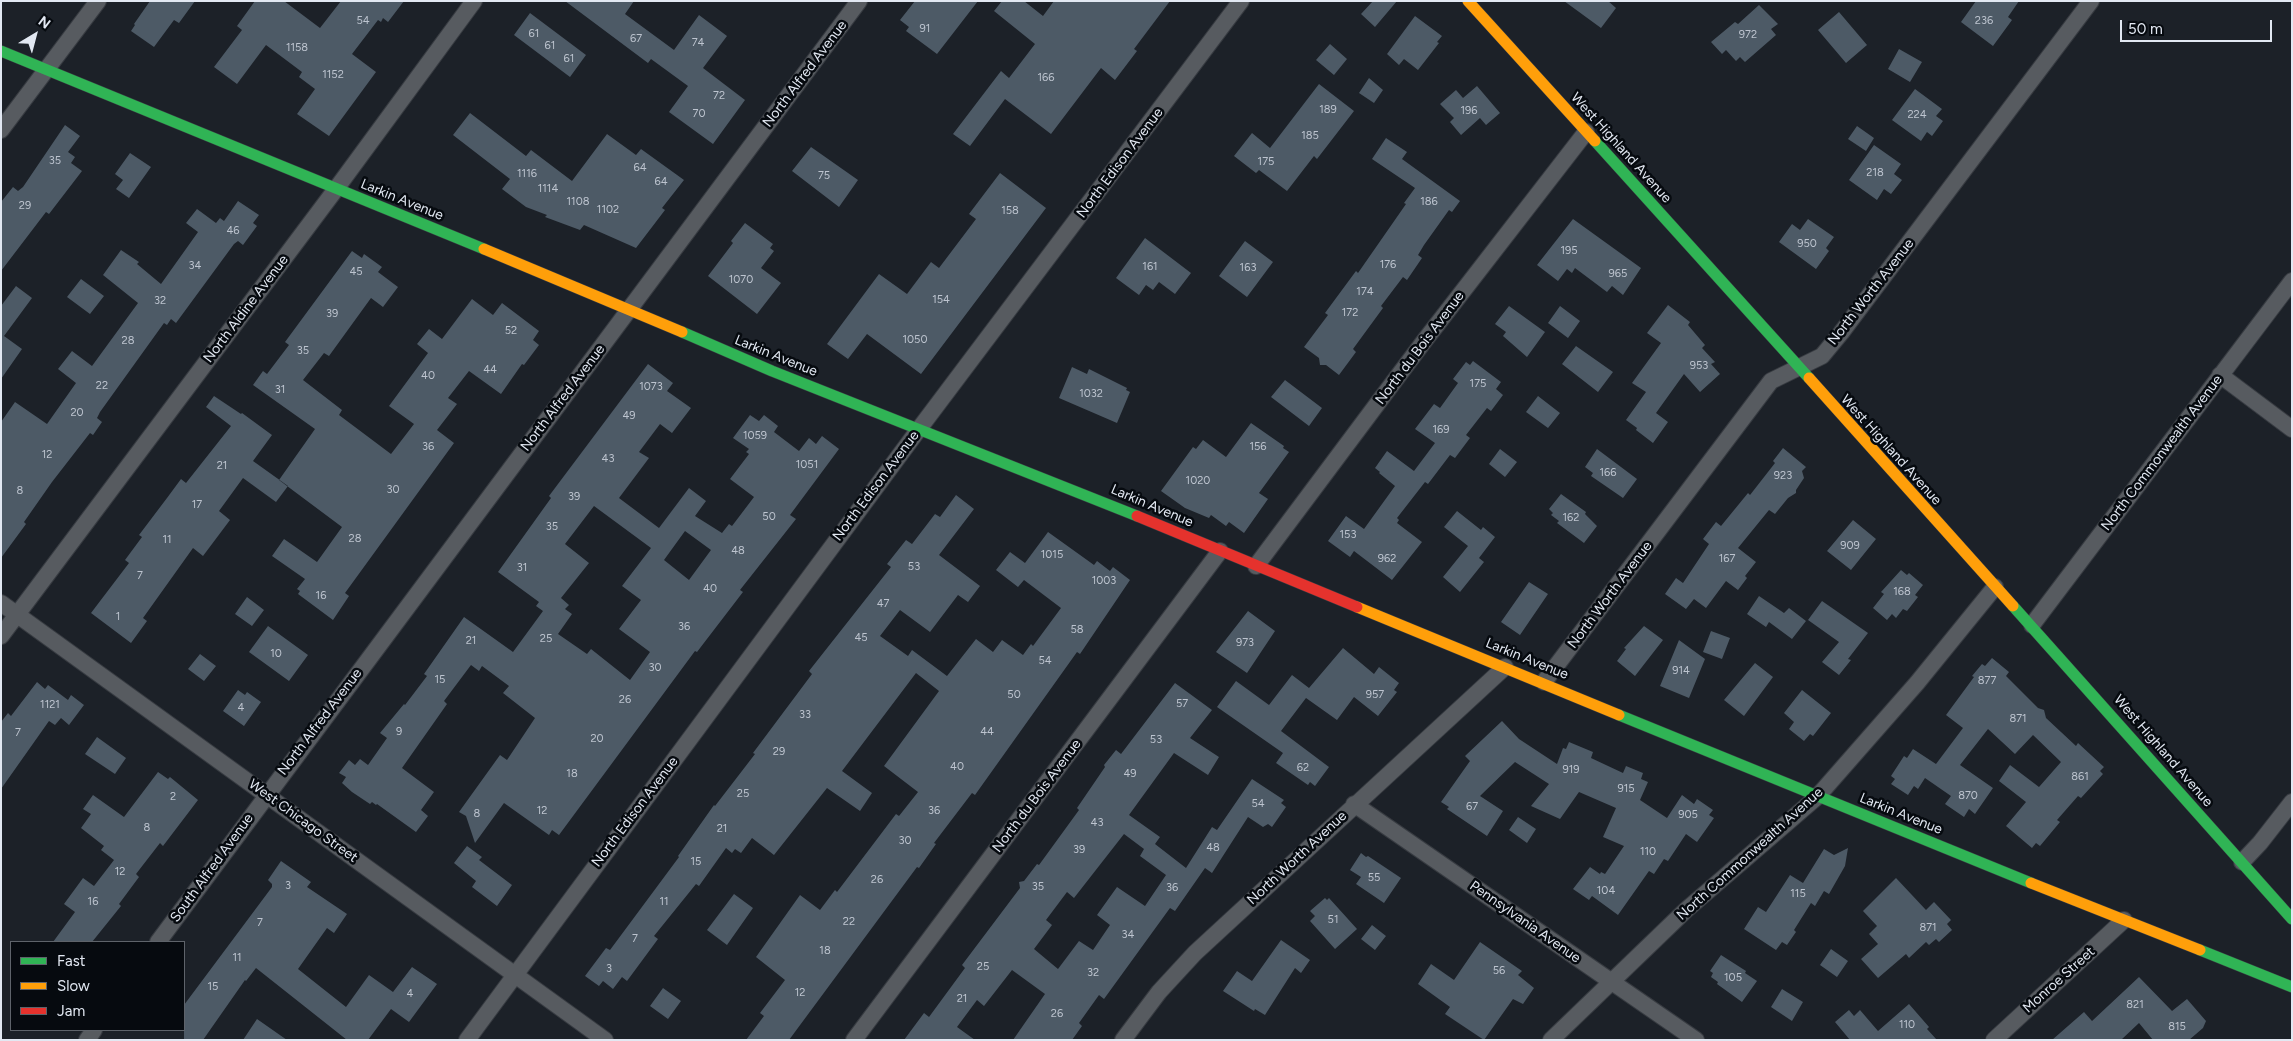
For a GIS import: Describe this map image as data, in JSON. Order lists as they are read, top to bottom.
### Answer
{
  "streets": {
    "main road": ["West Highland Avenue", "Larkin Avenue"],
    "street": [
      "North Alfred Avenue",
      "North Edison Avenue",
      "North Worth Avenue",
      "North Aldine Avenue",
      "North du Bois Avenue",
      "North Commonwealth Avenue",
      "West Chicago Street",
      "South Alfred Avenue",
      "Pennsylvania Avenue",
      "Monroe Street"
    ]
  },
  "crossings": [
    ["North Alfred Avenue", "Larkin Avenue"],
    ["North Alfred Avenue", "West Chicago Street"],
    ["North Alfred Avenue", "South Alfred Avenue"],
    ["West Highland Avenue", "North Worth Avenue"],
    ["West Highland Avenue", "North du Bois Avenue"],
    ["West Highland Avenue", "North Commonwealth Avenue"],
    ["North Edison Avenue", "Larkin Avenue"],
    ["North Edison Avenue", "West Chicago Street"],
    ["Larkin Avenue", "North Worth Avenue"],
    ["Larkin Avenue", "North Aldine Avenue"],
    ["Larkin Avenue", "North du Bois Avenue"],
    ["Larkin Avenue", "North Commonwealth Avenue"],
    ["Larkin Avenue", "Monroe Street"],
    ["North Worth Avenue", "Pennsylvania Avenue"],
    ["North Aldine Avenue", "West Chicago Street"],
    ["North Commonwealth Avenue", "Pennsylvania Avenue"],
    ["West Chicago Street", "South Alfred Avenue"]
  ],
  "house_numbers": [
    "54",
    "236",
    "91",
    "61",
    "972",
    "67",
    "74",
    "61",
    "1158",
    "61",
    "1152",
    "166",
    "72",
    "189",
    "196",
    "70",
    "224",
    "185",
    "35",
    "175",
    "64",
    "218",
    "1116",
    "75",
    "64",
    "1114",
    "1108",
    "186",
    "29",
    "1102",
    "158",
    "46",
    "950",
    "195",
    "176",
    "34",
    "161",
    "163",
    "45",
    "965",
    "1070",
    "174",
    "154",
    "32",
    "172",
    "39",
    "52",
    "1050",
    "28",
    "35",
    "953",
    "44",
    "40",
    "175",
    "22",
    "1073",
    "31",
    "1032",
    "20",
    "49",
    "169",
    "1059",
    "36",
    "156",
    "12",
    "43",
    "1051",
    "21",
    "166",
    "923",
    "1020",
    "30",
    "8",
    "39",
    "17",
    "50",
    "162",
    "35",
    "153",
    "28",
    "11",
    "909",
    "48",
    "1015",
    "962",
    "167",
    "53",
    "31",
    "7",
    "1003",
    "40",
    "168",
    "16",
    "47",
    "1",
    "36",
    "58",
    "45",
    "25",
    "21",
    "973",
    "10",
    "54",
    "30",
    "914",
    "15",
    "877",
    "50",
    "957",
    "26",
    "57",
    "1121",
    "4",
    "33",
    "871",
    "9",
    "44",
    "7",
    "20",
    "53",
    "29",
    "40",
    "62",
    "919",
    "18",
    "49",
    "861",
    "915",
    "25",
    "870",
    "2",
    "54",
    "67",
    "12",
    "36",
    "8",
    "905",
    "43",
    "8",
    "21",
    "30",
    "48",
    "39",
    "110",
    "15",
    "12",
    "55",
    "26",
    "3",
    "35",
    "36",
    "104",
    "115",
    "16",
    "11",
    "51",
    "22",
    "7",
    "871",
    "34",
    "7",
    "18",
    "11",
    "25",
    "3",
    "56",
    "32",
    "105",
    "15",
    "12",
    "4",
    "21",
    "821",
    "26",
    "110",
    "815"
  ],
  "legend": ["Fast", "Slow", "Jam"],
  "scale_bar": "50 m",
  "north": "top right"
}
